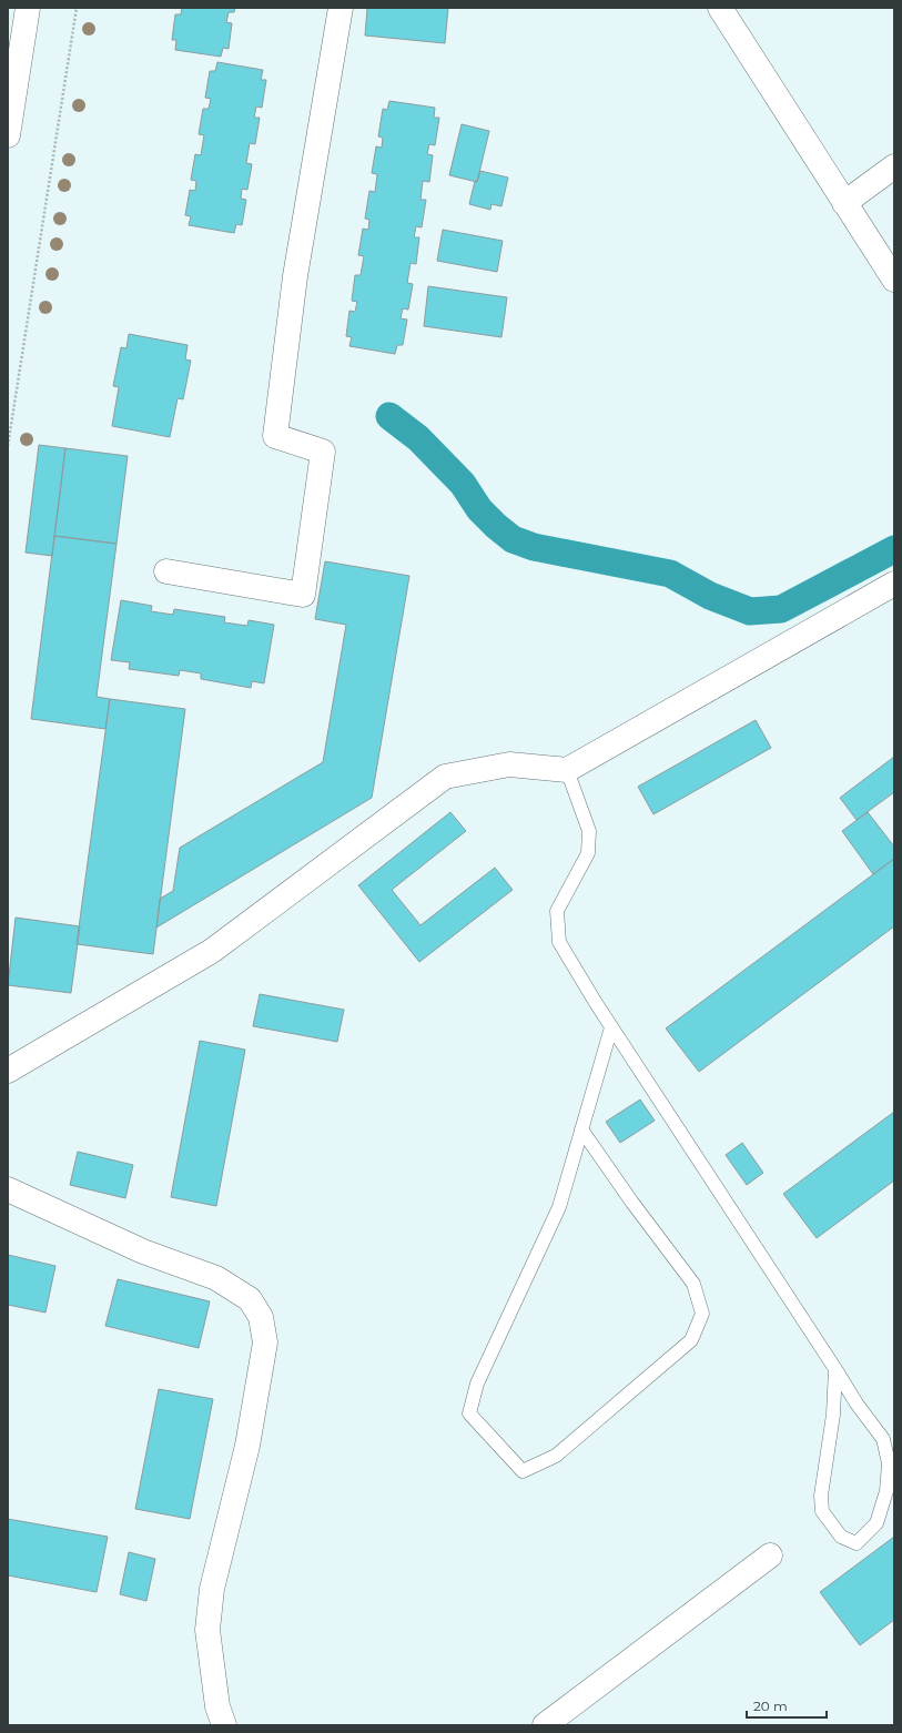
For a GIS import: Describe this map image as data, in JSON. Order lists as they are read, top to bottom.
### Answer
{
  "scale_bar": "20 m"
}
